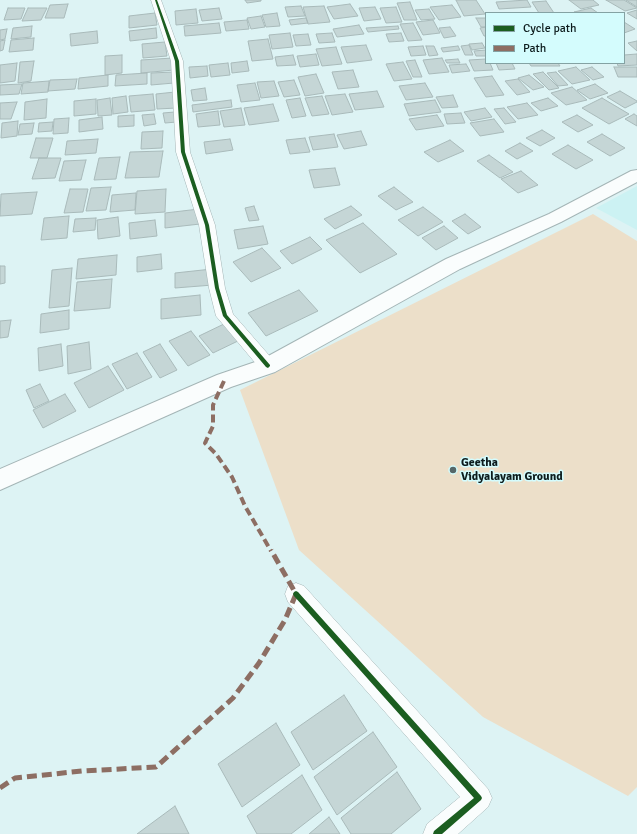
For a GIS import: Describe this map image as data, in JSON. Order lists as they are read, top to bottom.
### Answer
{
  "places": ["Geetha Vidyalayam Ground"],
  "legend": ["Cycle path", "Path"]
}
